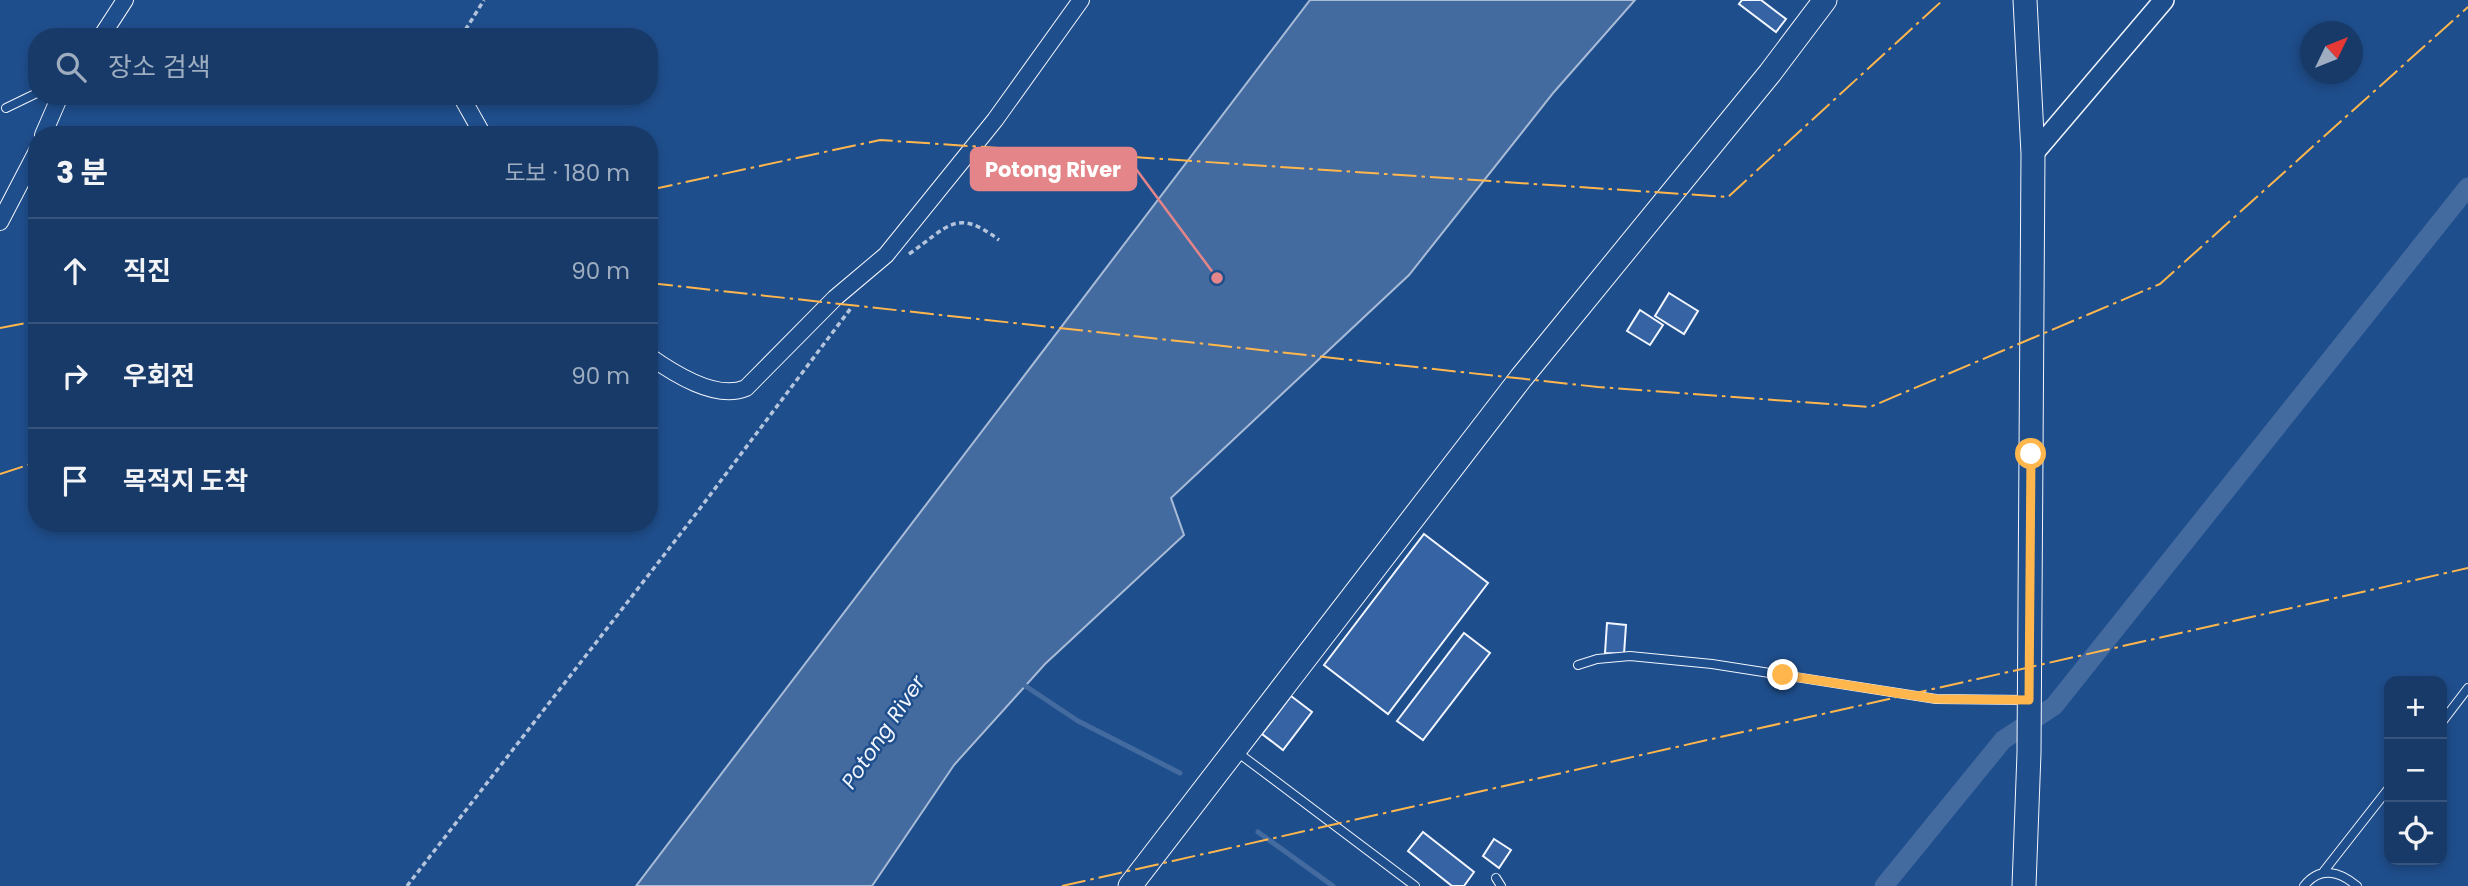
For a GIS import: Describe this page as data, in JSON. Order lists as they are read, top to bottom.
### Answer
{
  "water": ["Potong River"],
  "places": ["Potong River"],
  "north": "top right",
  "page": {
    "search": "장소 검색",
    "heading": ["3 분", "도보 · 180 m"],
    "list": [
      ["직진", "90 m"],
      ["우회전", "90 m"],
      "목적지 도착"
    ],
    "map_buttons": ["+", "−"]
  }
}
